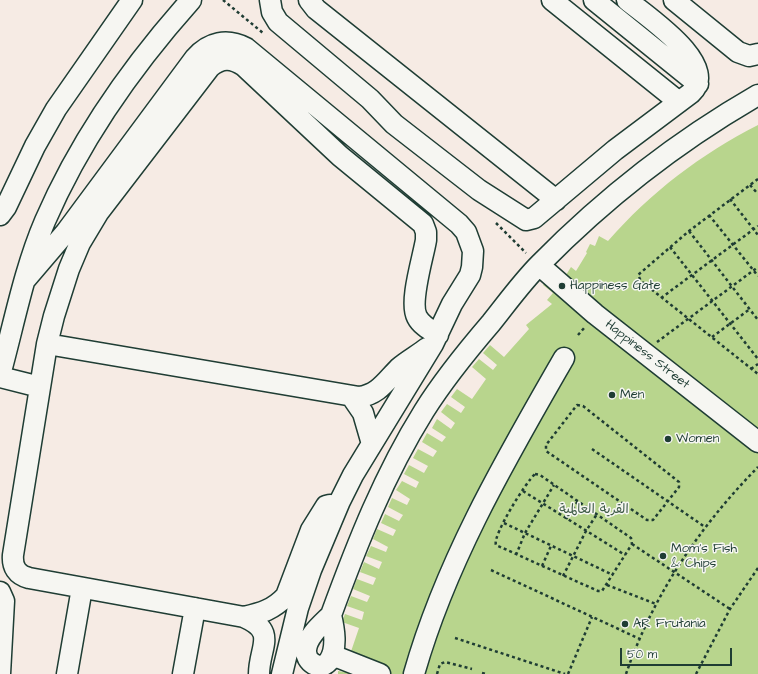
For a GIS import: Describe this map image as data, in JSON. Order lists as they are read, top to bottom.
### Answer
{
  "streets": {
    "street": ["Happiness Street"]
  },
  "parks": ["القرية العالمية"],
  "places": [
    "Happiness Gate",
    "Men",
    "Women",
    "Mom's Fish & Chips",
    "AR Frutania"
  ],
  "scale_bar": "50 m"
}
